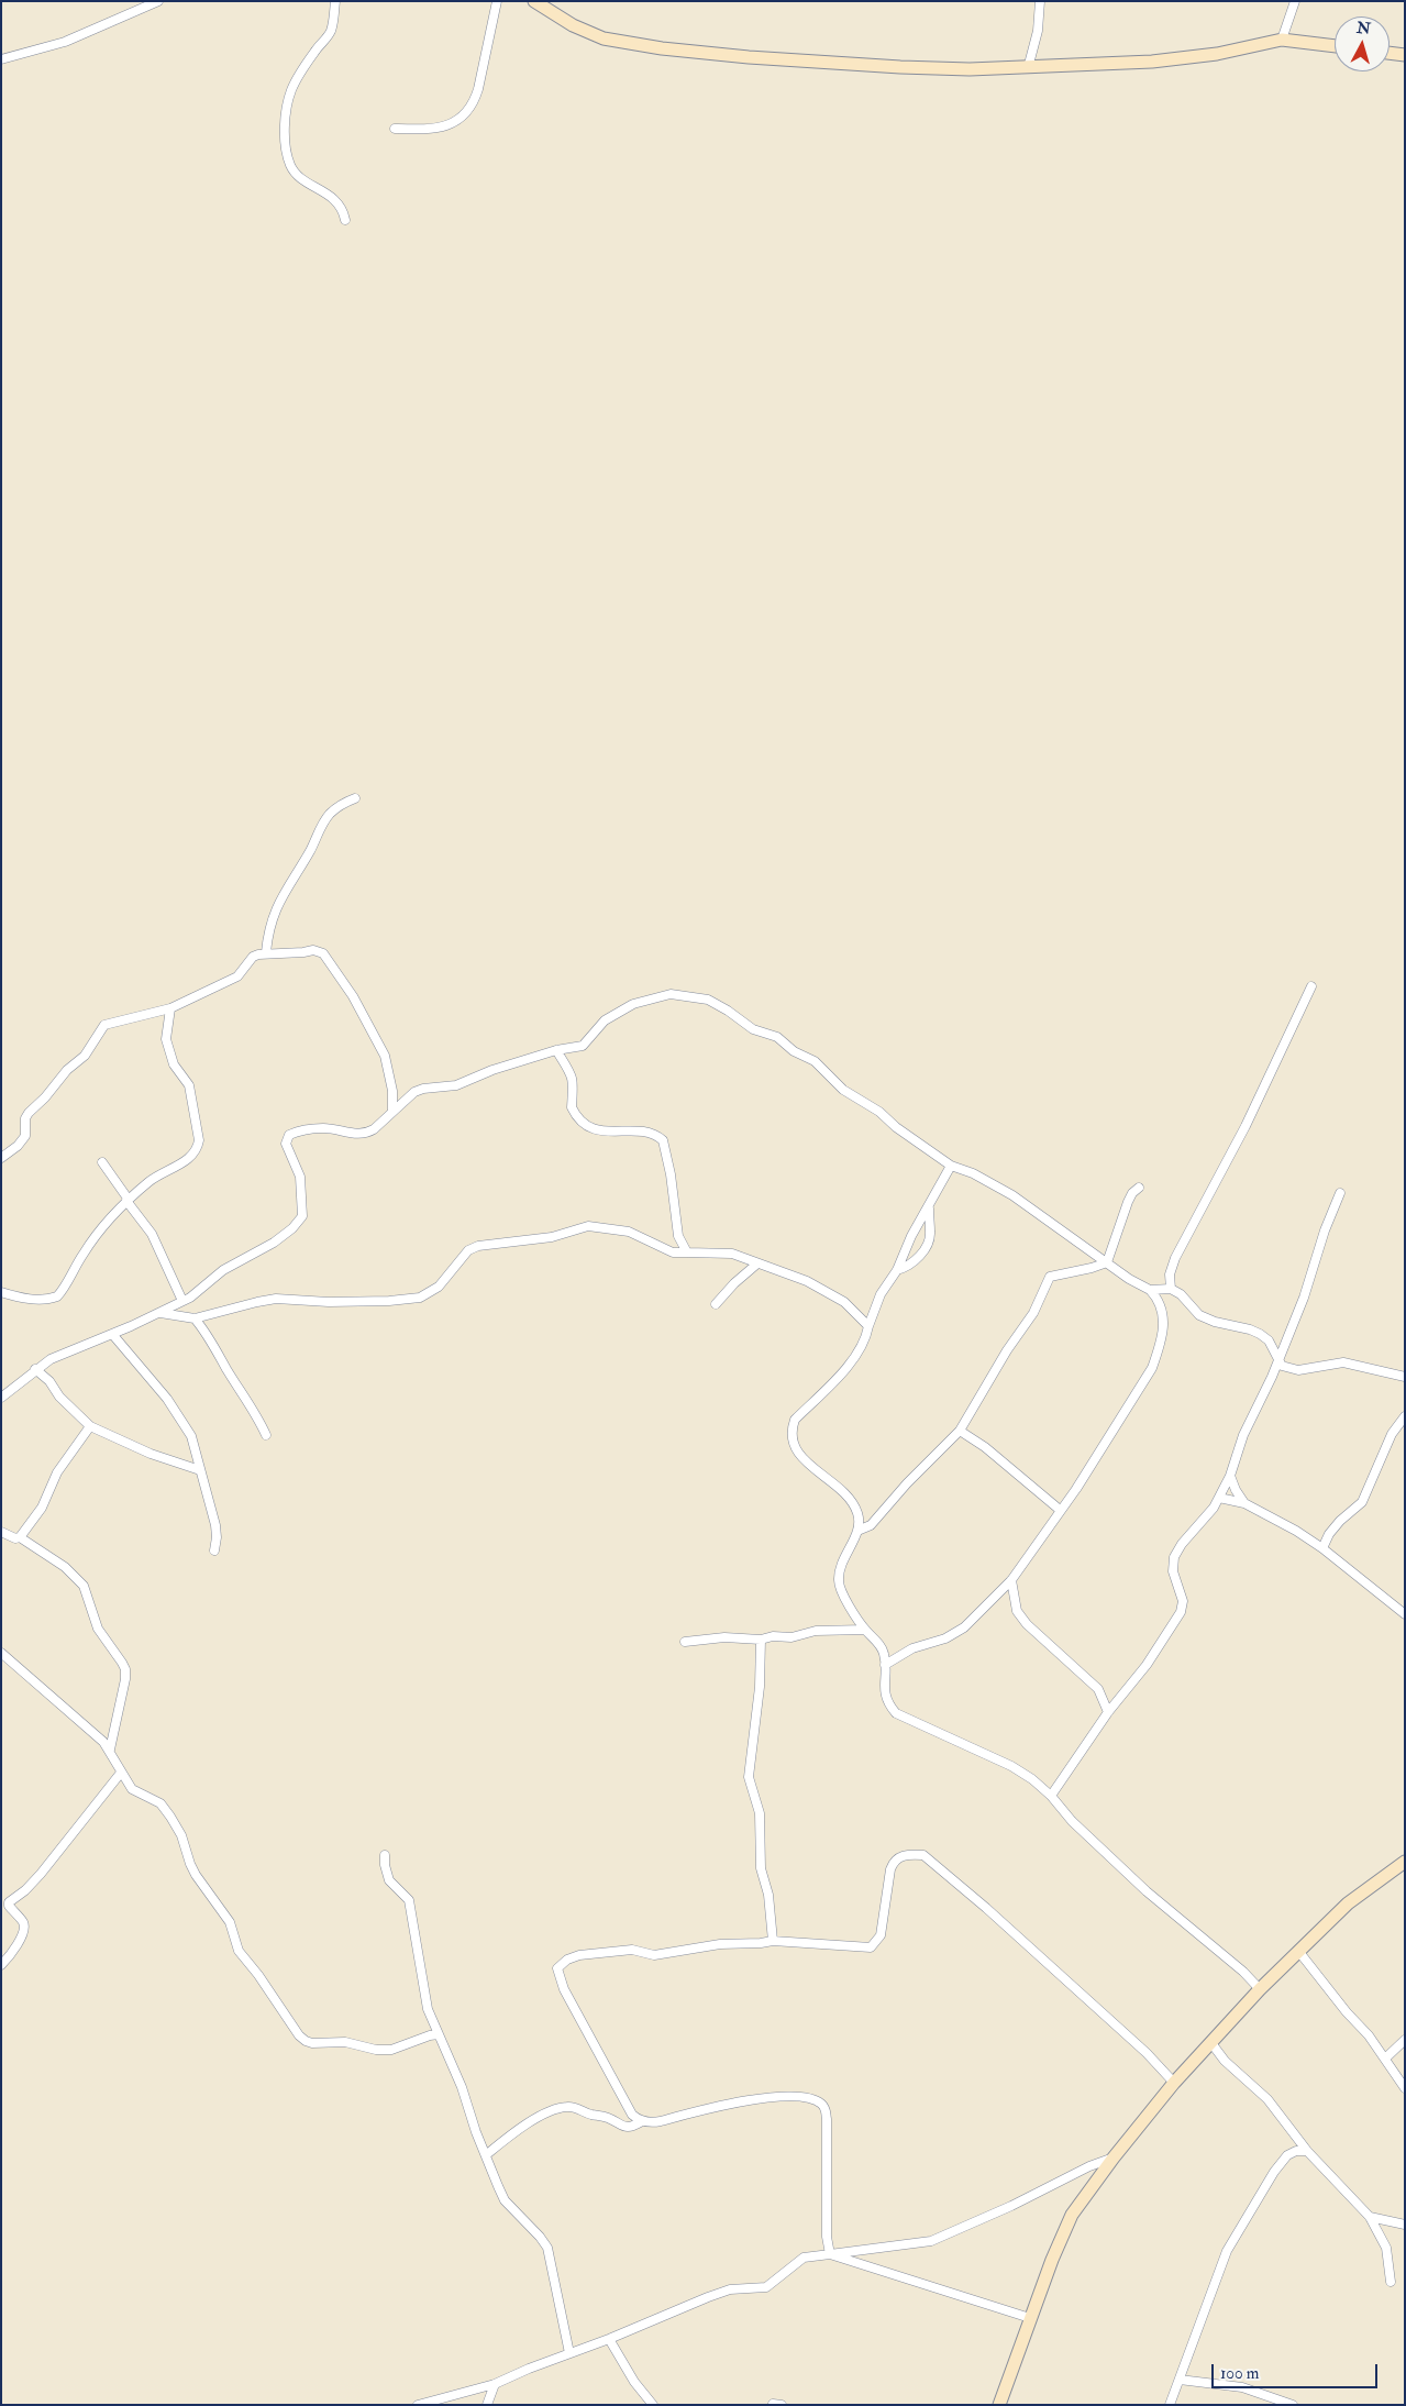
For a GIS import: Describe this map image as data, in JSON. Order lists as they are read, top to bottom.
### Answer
{
  "scale_bar": "100 m",
  "north": "top"
}
